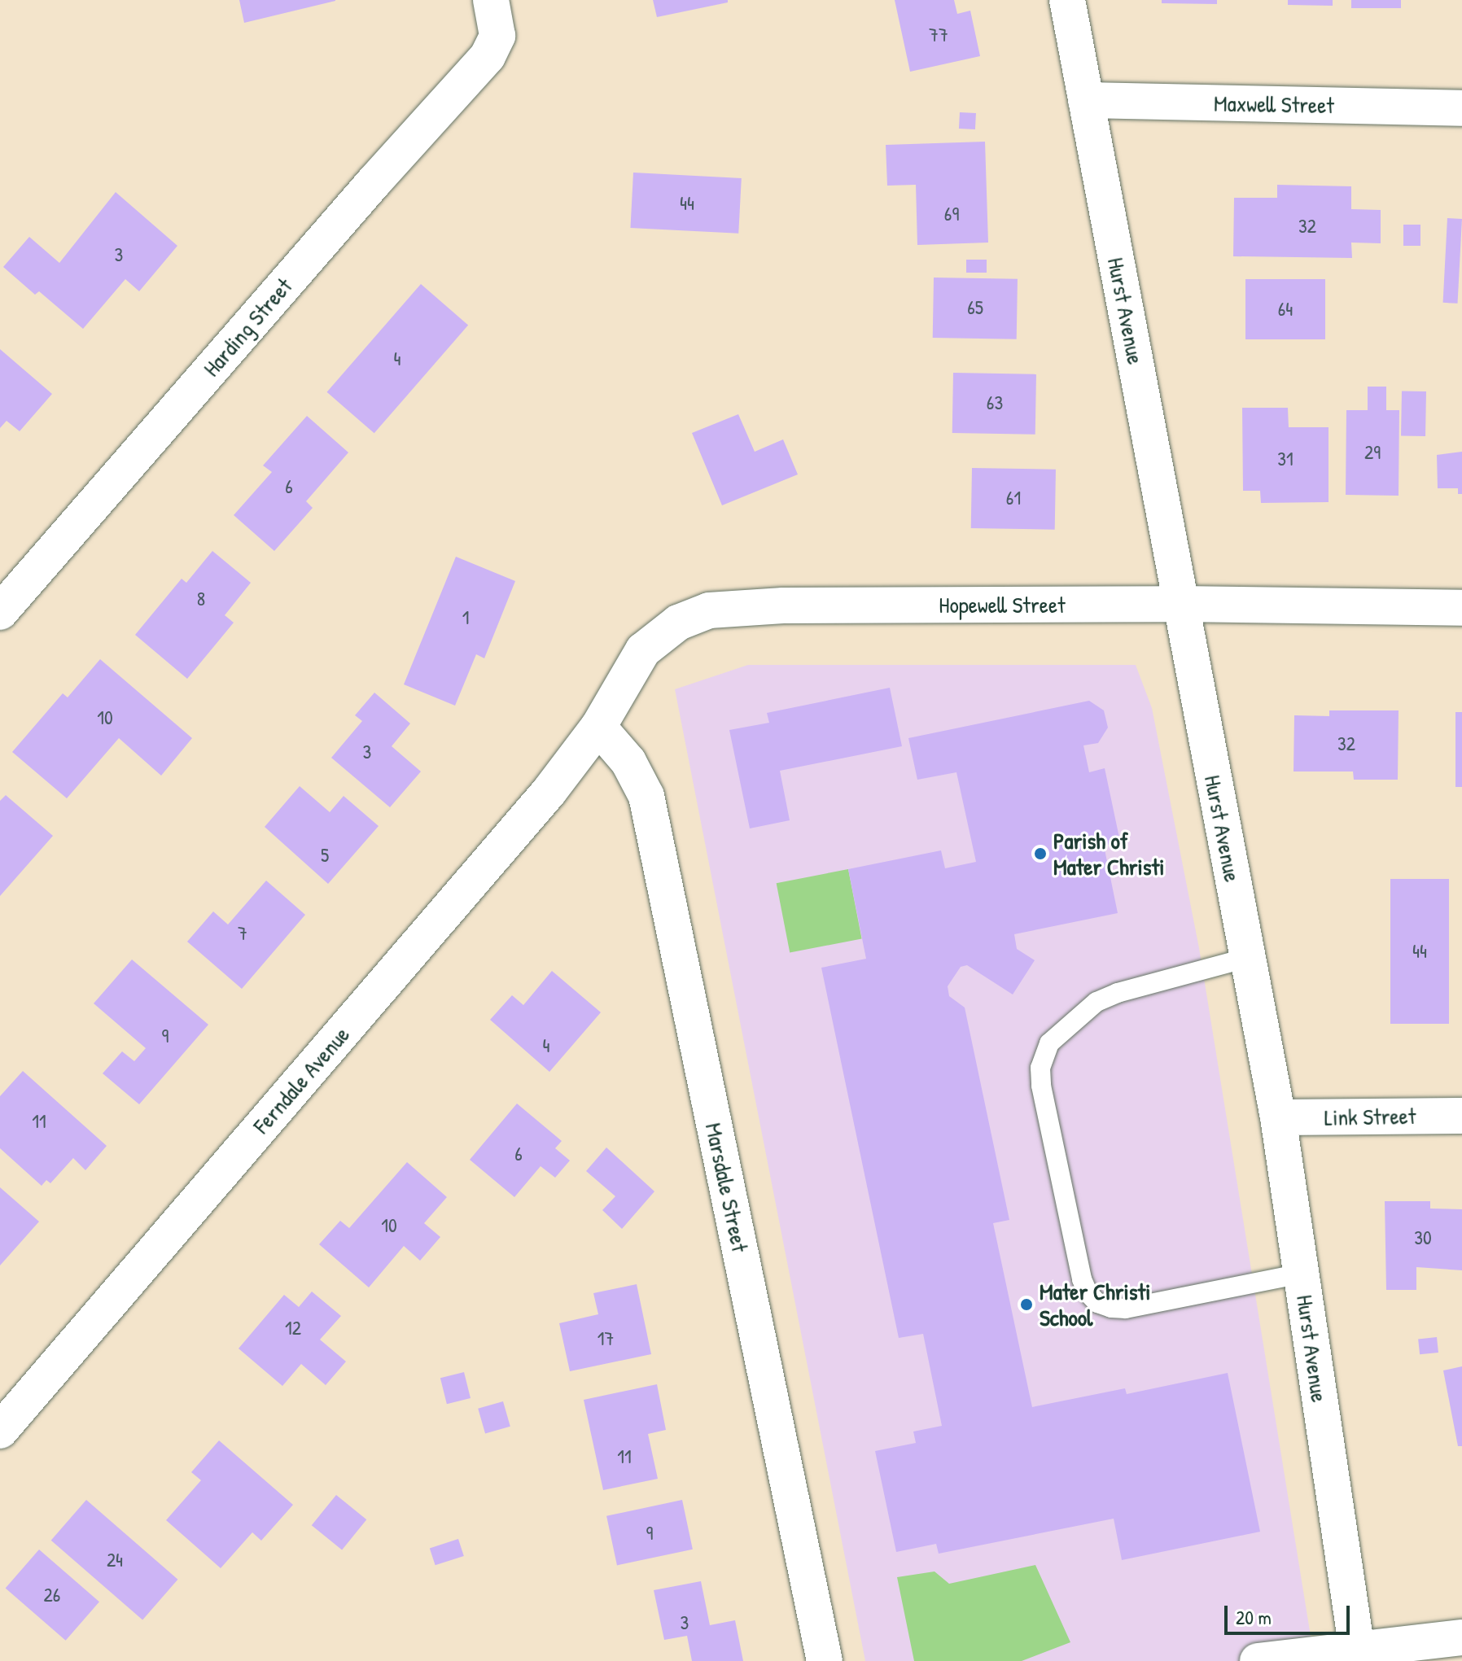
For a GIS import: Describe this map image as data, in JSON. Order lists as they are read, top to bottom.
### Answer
{
  "streets": {
    "street": [
      "Maxwell Street",
      "Hurst Avenue",
      "Harding Street",
      "Hopewell Street",
      "Ferndale Avenue",
      "Link Street",
      "Marsdale Street"
    ]
  },
  "crossings": [
    ["Maxwell Street", "Hurst Avenue"],
    ["Hurst Avenue", "Hopewell Street"],
    ["Hurst Avenue", "Link Street"],
    ["Hopewell Street", "Ferndale Avenue"],
    ["Hopewell Street", "Marsdale Street"],
    ["Ferndale Avenue", "Marsdale Street"]
  ],
  "places": ["Parish of Mater Christi", "Mater Christi School"],
  "house_numbers": [
    "77",
    "44",
    "69",
    "32",
    "3",
    "65",
    "64",
    "4",
    "63",
    "29",
    "31",
    "6",
    "61",
    "8",
    "1",
    "10",
    "32",
    "3",
    "5",
    "7",
    "44",
    "9",
    "4",
    "11",
    "6",
    "10",
    "30",
    "12",
    "17",
    "11",
    "9",
    "24",
    "26",
    "3"
  ],
  "scale_bar": "20 m"
}
